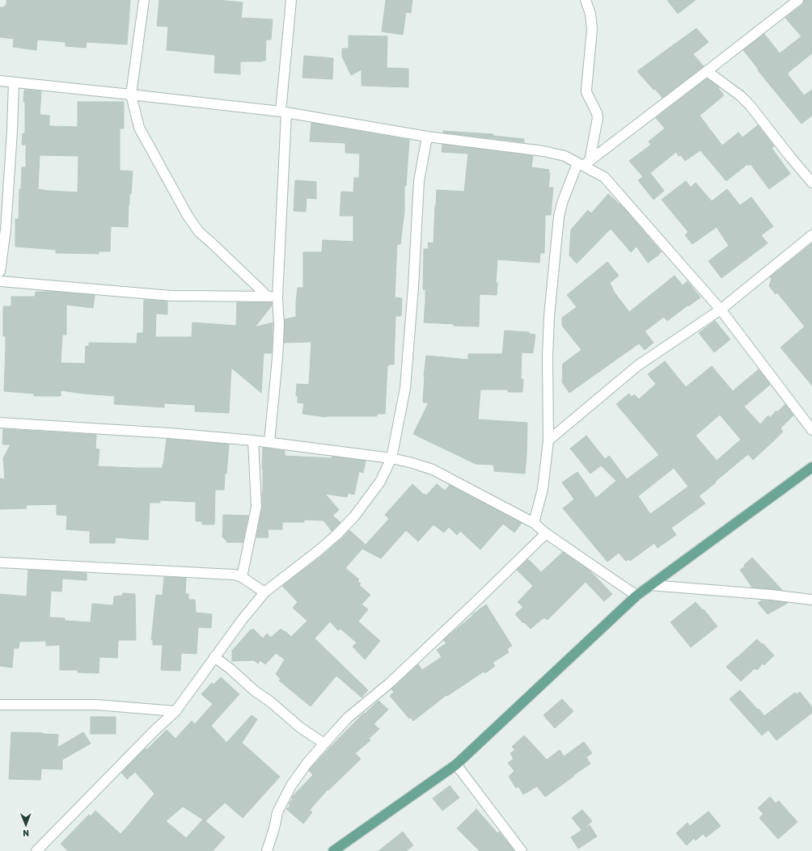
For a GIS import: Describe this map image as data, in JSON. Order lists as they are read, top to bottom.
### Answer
{
  "north": "bottom"
}
